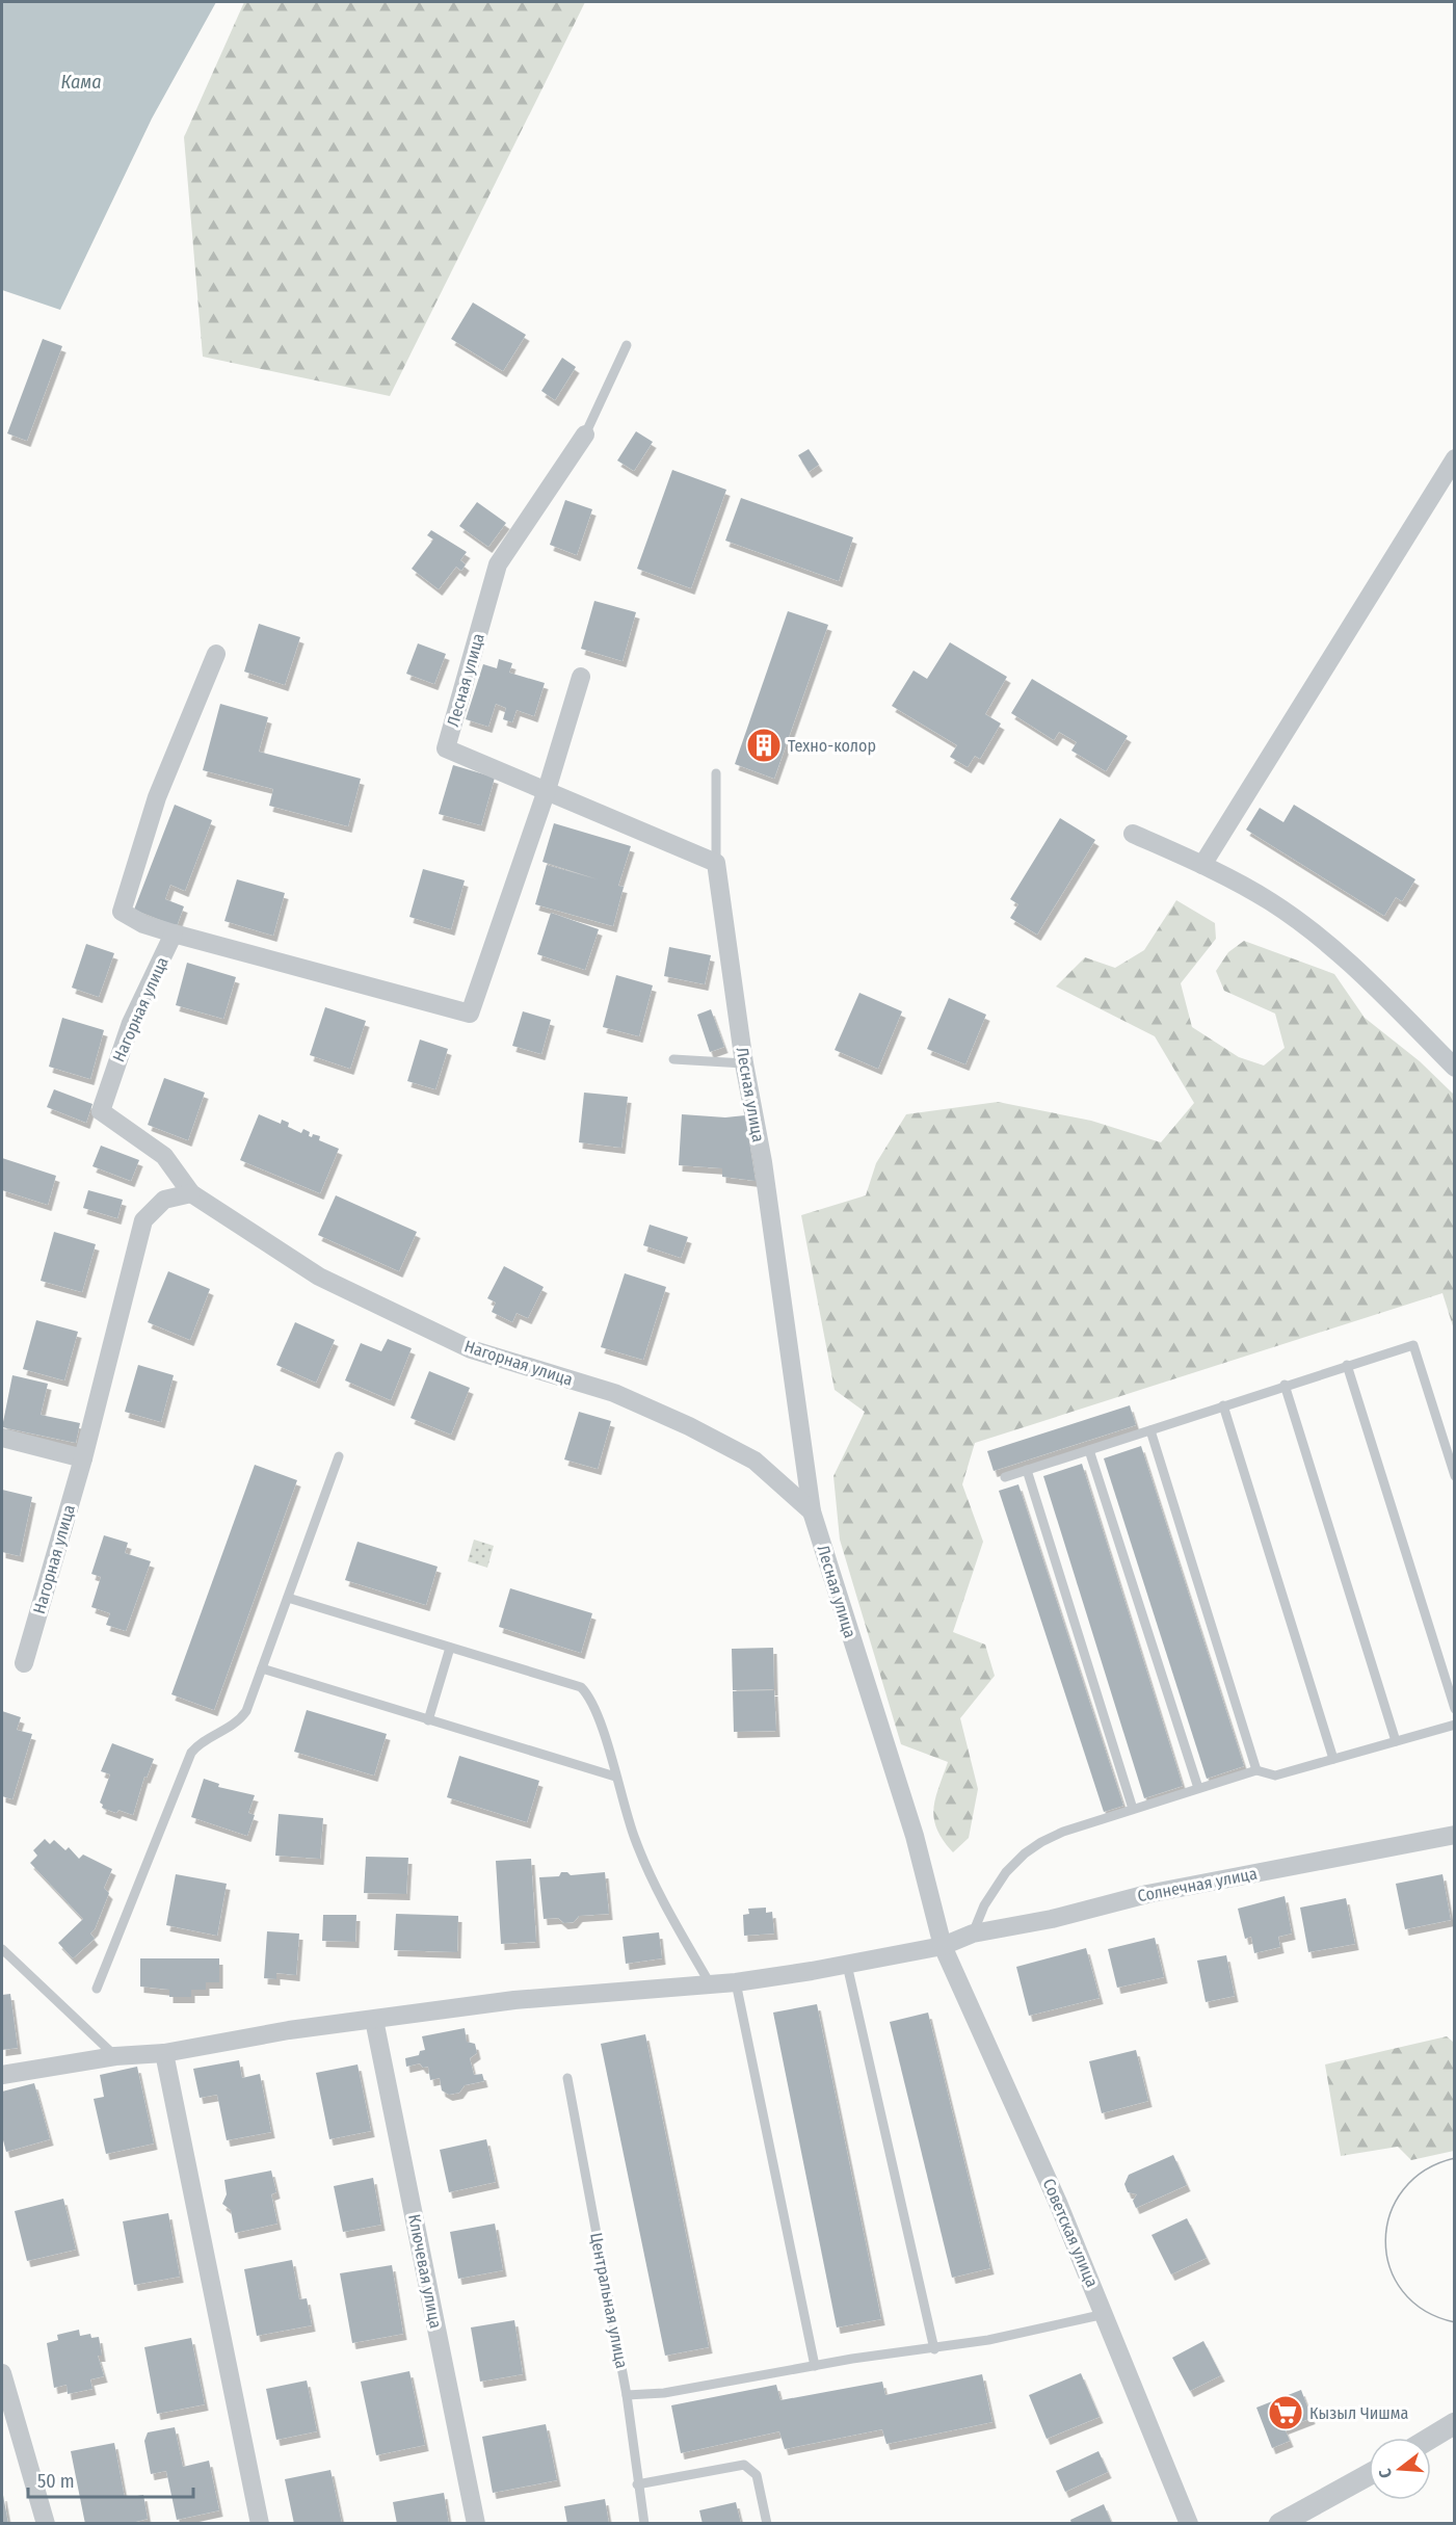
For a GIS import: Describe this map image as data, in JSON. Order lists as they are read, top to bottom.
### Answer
{
  "streets": {
    "street": [
      "Лесная улица",
      "Нагорная улица",
      "Солнечная улица",
      "Советская улица",
      "Ключевая улица"
    ],
    "lane": ["Центральная улица"]
  },
  "crossings": [
    ["Лесная улица", "Нагорная улица"],
    ["Лесная улица", "Солнечная улица"],
    ["Лесная улица", "Советская улица"],
    ["Солнечная улица", "Советская улица"]
  ],
  "water": ["Кама"],
  "places": {
    "building": ["Техно-колор"],
    "supermarket": ["Кызыл Чишма"]
  },
  "scale_bar": "50 m",
  "north": "left"
}
